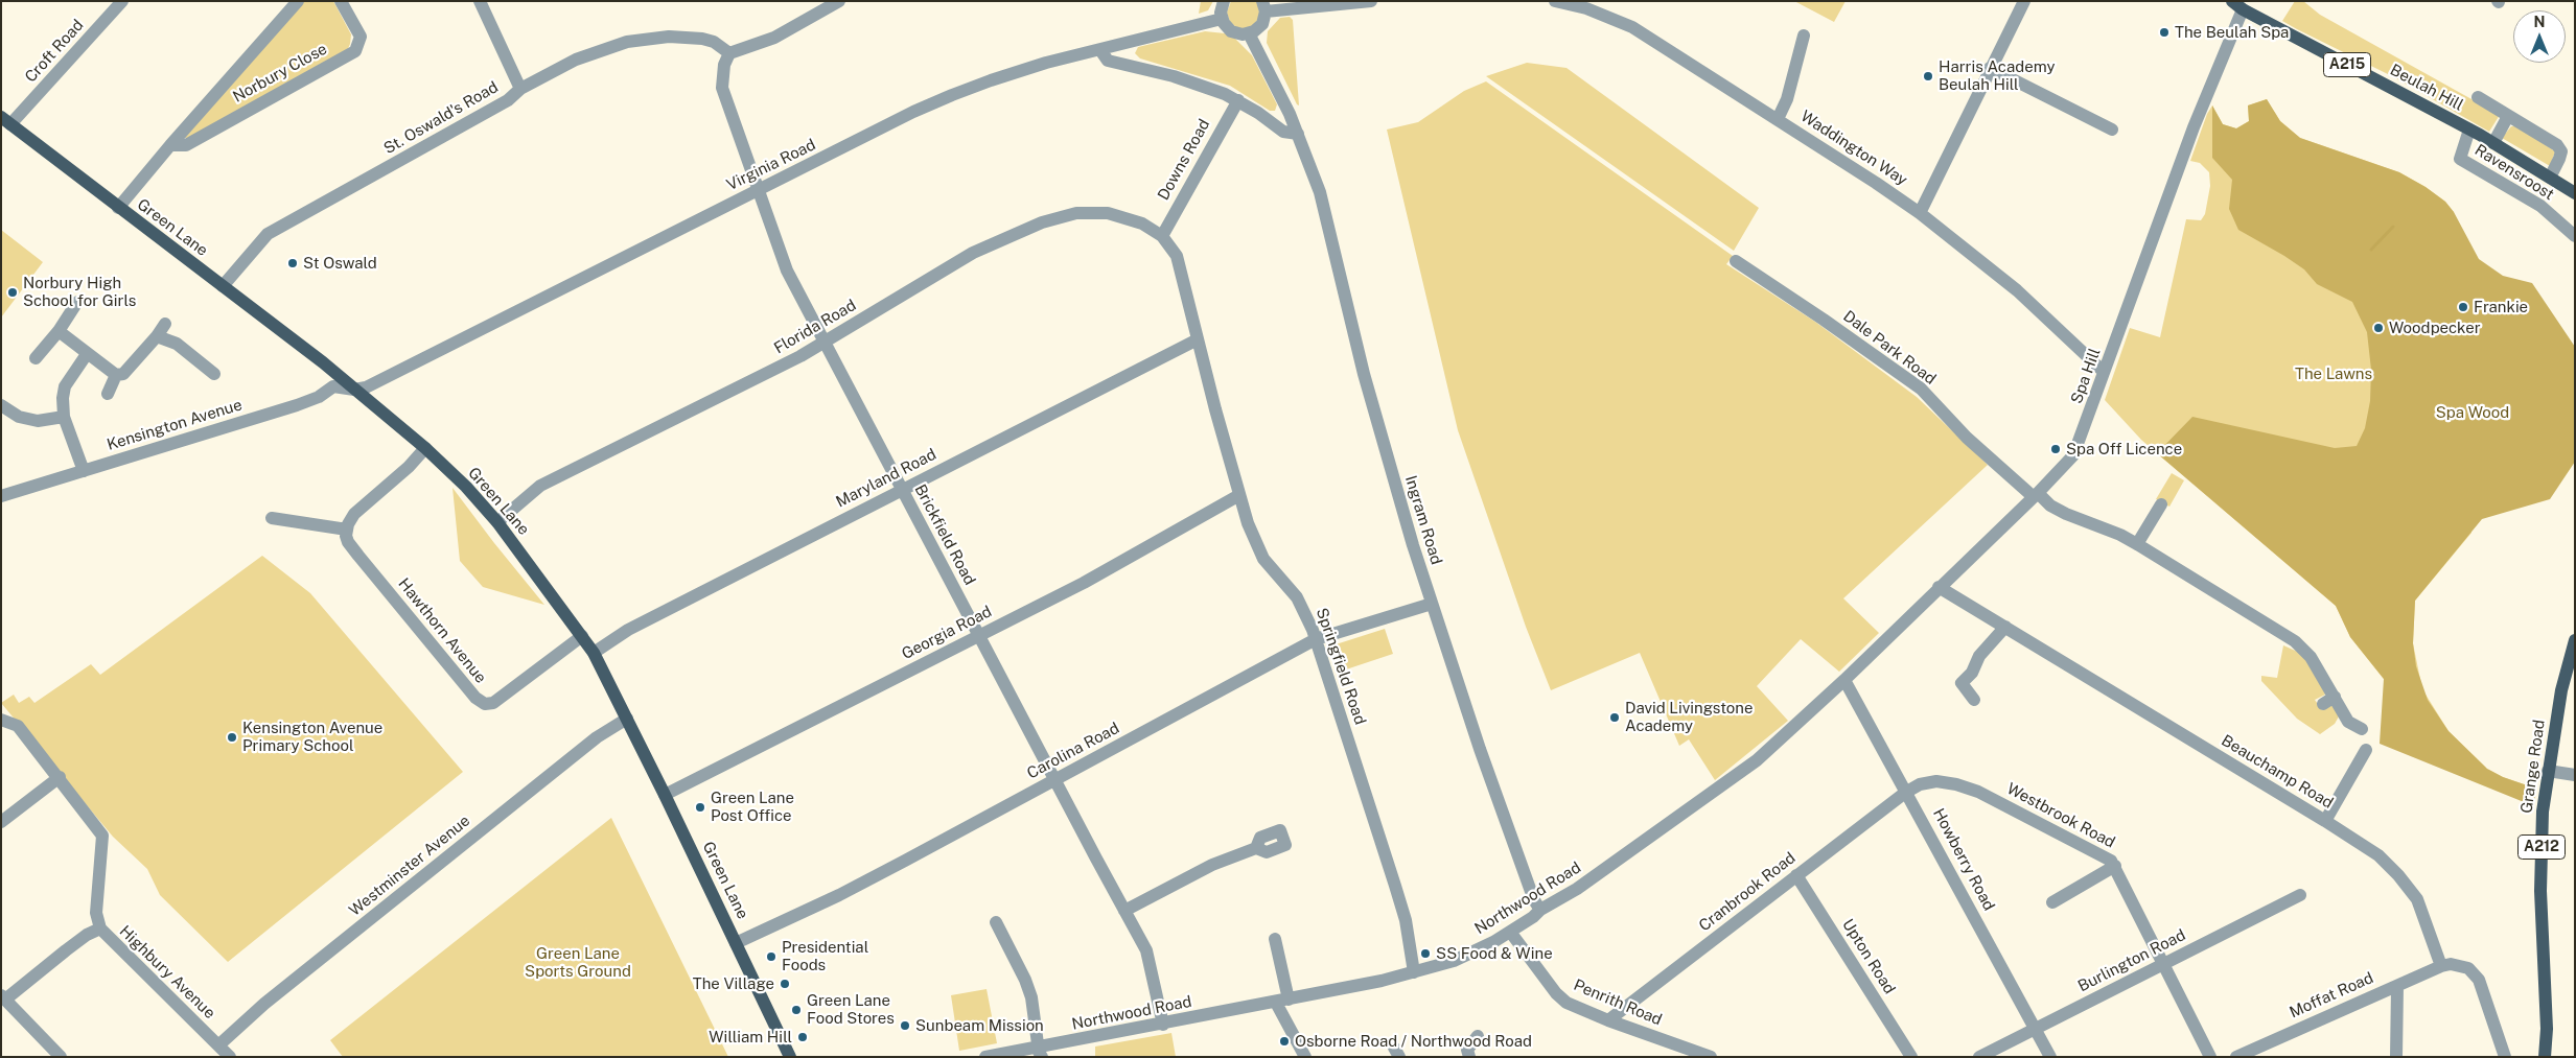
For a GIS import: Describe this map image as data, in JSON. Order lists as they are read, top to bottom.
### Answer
{
  "streets": {
    "main road": [
      "A215",
      "Beulah Hill",
      "Green Lane",
      "Grange Road",
      "A212"
    ],
    "street": [
      "Croft Road",
      "Norbury Close",
      "St. Oswald's Road",
      "Waddington Way",
      "Downs Road",
      "Virginia Road",
      "Ravensroost",
      "Florida Road",
      "Dale Park Road",
      "Spa Hill",
      "Kensington Avenue",
      "Maryland Road",
      "Ingram Road",
      "Brickfield Road",
      "Hawthorn Avenue",
      "Georgia Road",
      "Springfield Road",
      "Carolina Road",
      "Beauchamp Road",
      "Westbrook Road",
      "Howberry Road",
      "Westminster Avenue",
      "Cranbrook Road",
      "Northwood Road",
      "Upton Road",
      "Burlington Road",
      "Highbury Avenue",
      "Moffat Road",
      "Penrith Road"
    ]
  },
  "crossings": [
    ["Croft Road", "Green Lane"],
    ["Norbury Close", "Green Lane"],
    ["Beulah Hill", "Ravensroost"],
    ["Beulah Hill", "Spa Hill"],
    ["St. Oswald's Road", "Green Lane"],
    ["St. Oswald's Road", "Brickfield Road"],
    ["Waddington Way", "Spa Hill"],
    ["Downs Road", "Florida Road"],
    ["Downs Road", "Springfield Road"],
    ["Virginia Road", "Green Lane"],
    ["Virginia Road", "Kensington Avenue"],
    ["Virginia Road", "Brickfield Road"],
    ["Green Lane", "Florida Road"],
    ["Green Lane", "Kensington Avenue"],
    ["Green Lane", "Maryland Road"],
    ["Green Lane", "Hawthorn Avenue"],
    ["Green Lane", "Georgia Road"],
    ["Green Lane", "Carolina Road"],
    ["Green Lane", "Westminster Avenue"],
    ["Florida Road", "Brickfield Road"],
    ["Florida Road", "Springfield Road"],
    ["Dale Park Road", "Spa Hill"],
    ["Spa Hill", "Beauchamp Road"],
    ["Spa Hill", "Howberry Road"],
    ["Spa Hill", "Northwood Road"],
    ["Maryland Road", "Brickfield Road"],
    ["Maryland Road", "Springfield Road"],
    ["Ingram Road", "Carolina Road"],
    ["Ingram Road", "Northwood Road"],
    ["Brickfield Road", "Georgia Road"],
    ["Brickfield Road", "Carolina Road"],
    ["Brickfield Road", "Northwood Road"],
    ["Georgia Road", "Springfield Road"],
    ["Springfield Road", "Carolina Road"],
    ["Springfield Road", "Northwood Road"],
    ["Beauchamp Road", "Moffat Road"],
    ["Westbrook Road", "Howberry Road"],
    ["Westbrook Road", "Cranbrook Road"],
    ["Westbrook Road", "Burlington Road"],
    ["Howberry Road", "Cranbrook Road"],
    ["Howberry Road", "Northwood Road"],
    ["Howberry Road", "Burlington Road"],
    ["Westminster Avenue", "Highbury Avenue"],
    ["Cranbrook Road", "Upton Road"],
    ["Cranbrook Road", "Penrith Road"],
    ["Northwood Road", "Penrith Road"]
  ],
  "parks": ["The Lawns", "Spa Wood", "Green Lane Sports Ground"],
  "places": [
    "The Beulah Spa",
    "Harris Academy Beulah Hill",
    "St Oswald",
    "Norbury High School for Girls",
    "Frankie",
    "Woodpecker",
    "Spa Off Licence",
    "David Livingstone Academy",
    "Kensington Avenue Primary School",
    "Green Lane Post Office",
    "SS Food & Wine",
    "Presidential Foods",
    "The Village",
    "Green Lane Food Stores",
    "Sunbeam Mission",
    "William Hill",
    "Osborne Road / Northwood Road"
  ],
  "north": "top"
}
